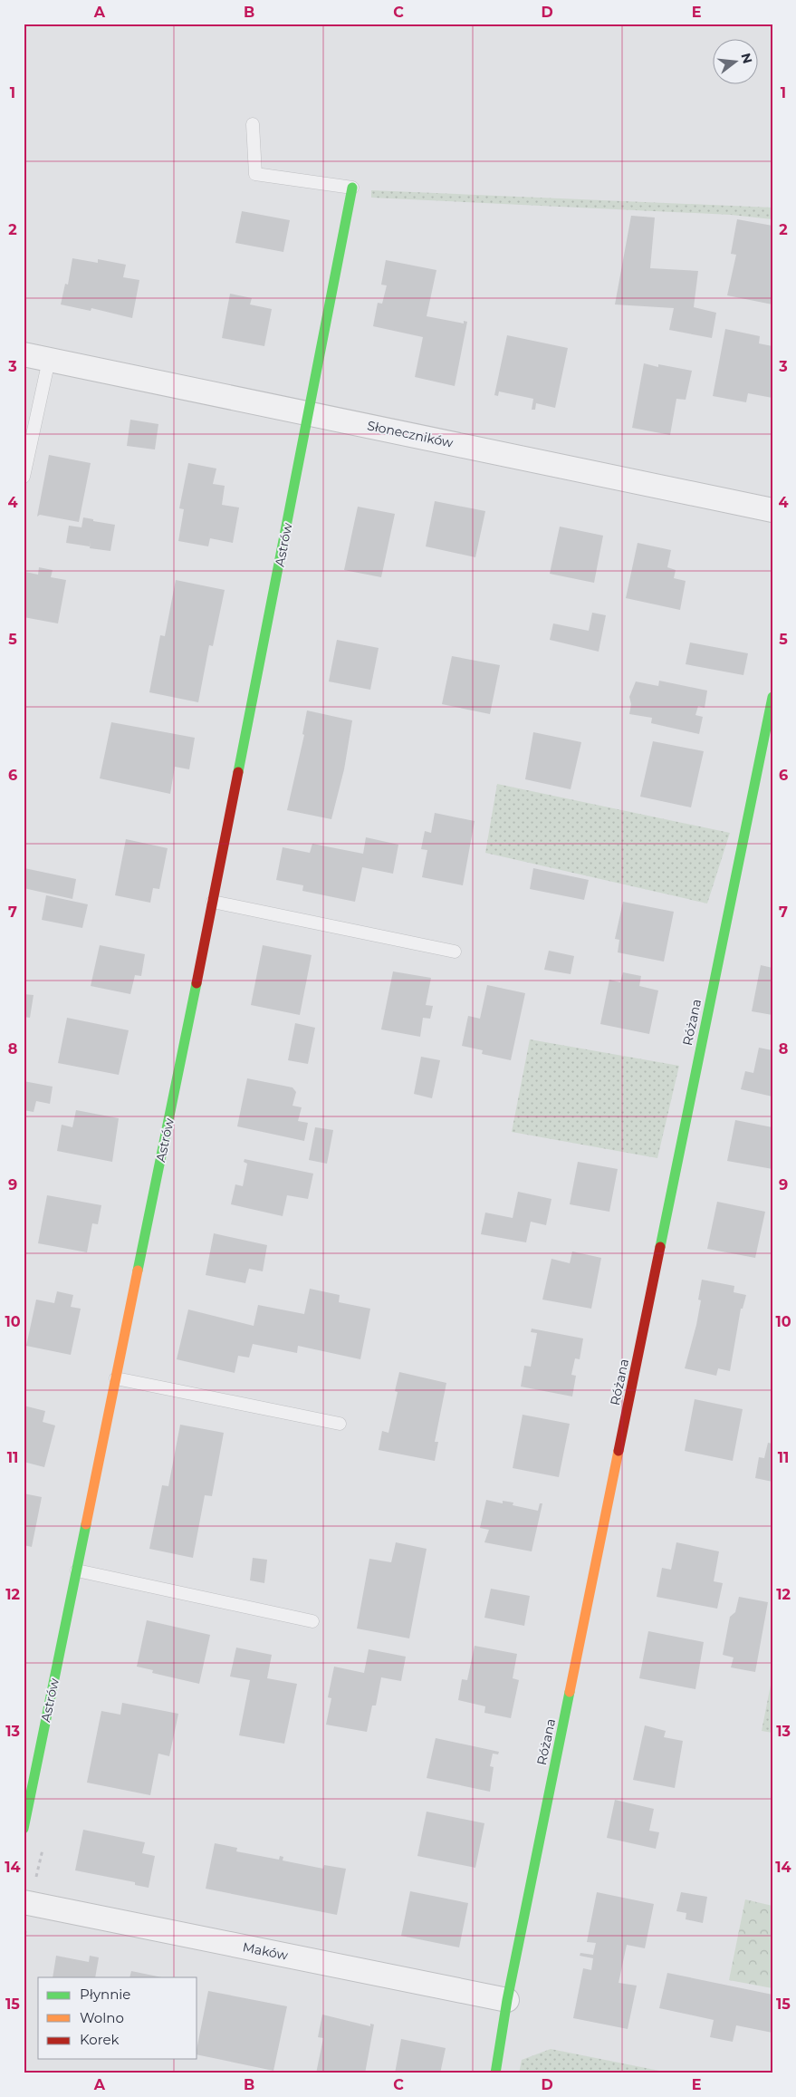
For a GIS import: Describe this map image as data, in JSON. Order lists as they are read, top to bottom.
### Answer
{
  "streets": {
    "street": [
      "Słoneczników",
      "Astrów",
      "Różana",
      "Maków"
    ]
  },
  "crossings": [
    ["Słoneczników", "Astrów"],
    ["Różana", "Maków"]
  ],
  "legend": ["Płynnie", "Wolno", "Korek"],
  "north": "right",
  "grid": {
    "columns": [
      "A",
      "B",
      "C",
      "D",
      "E"
    ],
    "rows": [
      "1",
      "2",
      "3",
      "4",
      "5",
      "6",
      "7",
      "8",
      "9",
      "10",
      "11",
      "12",
      "13",
      "14",
      "15"
    ]
  }
}
